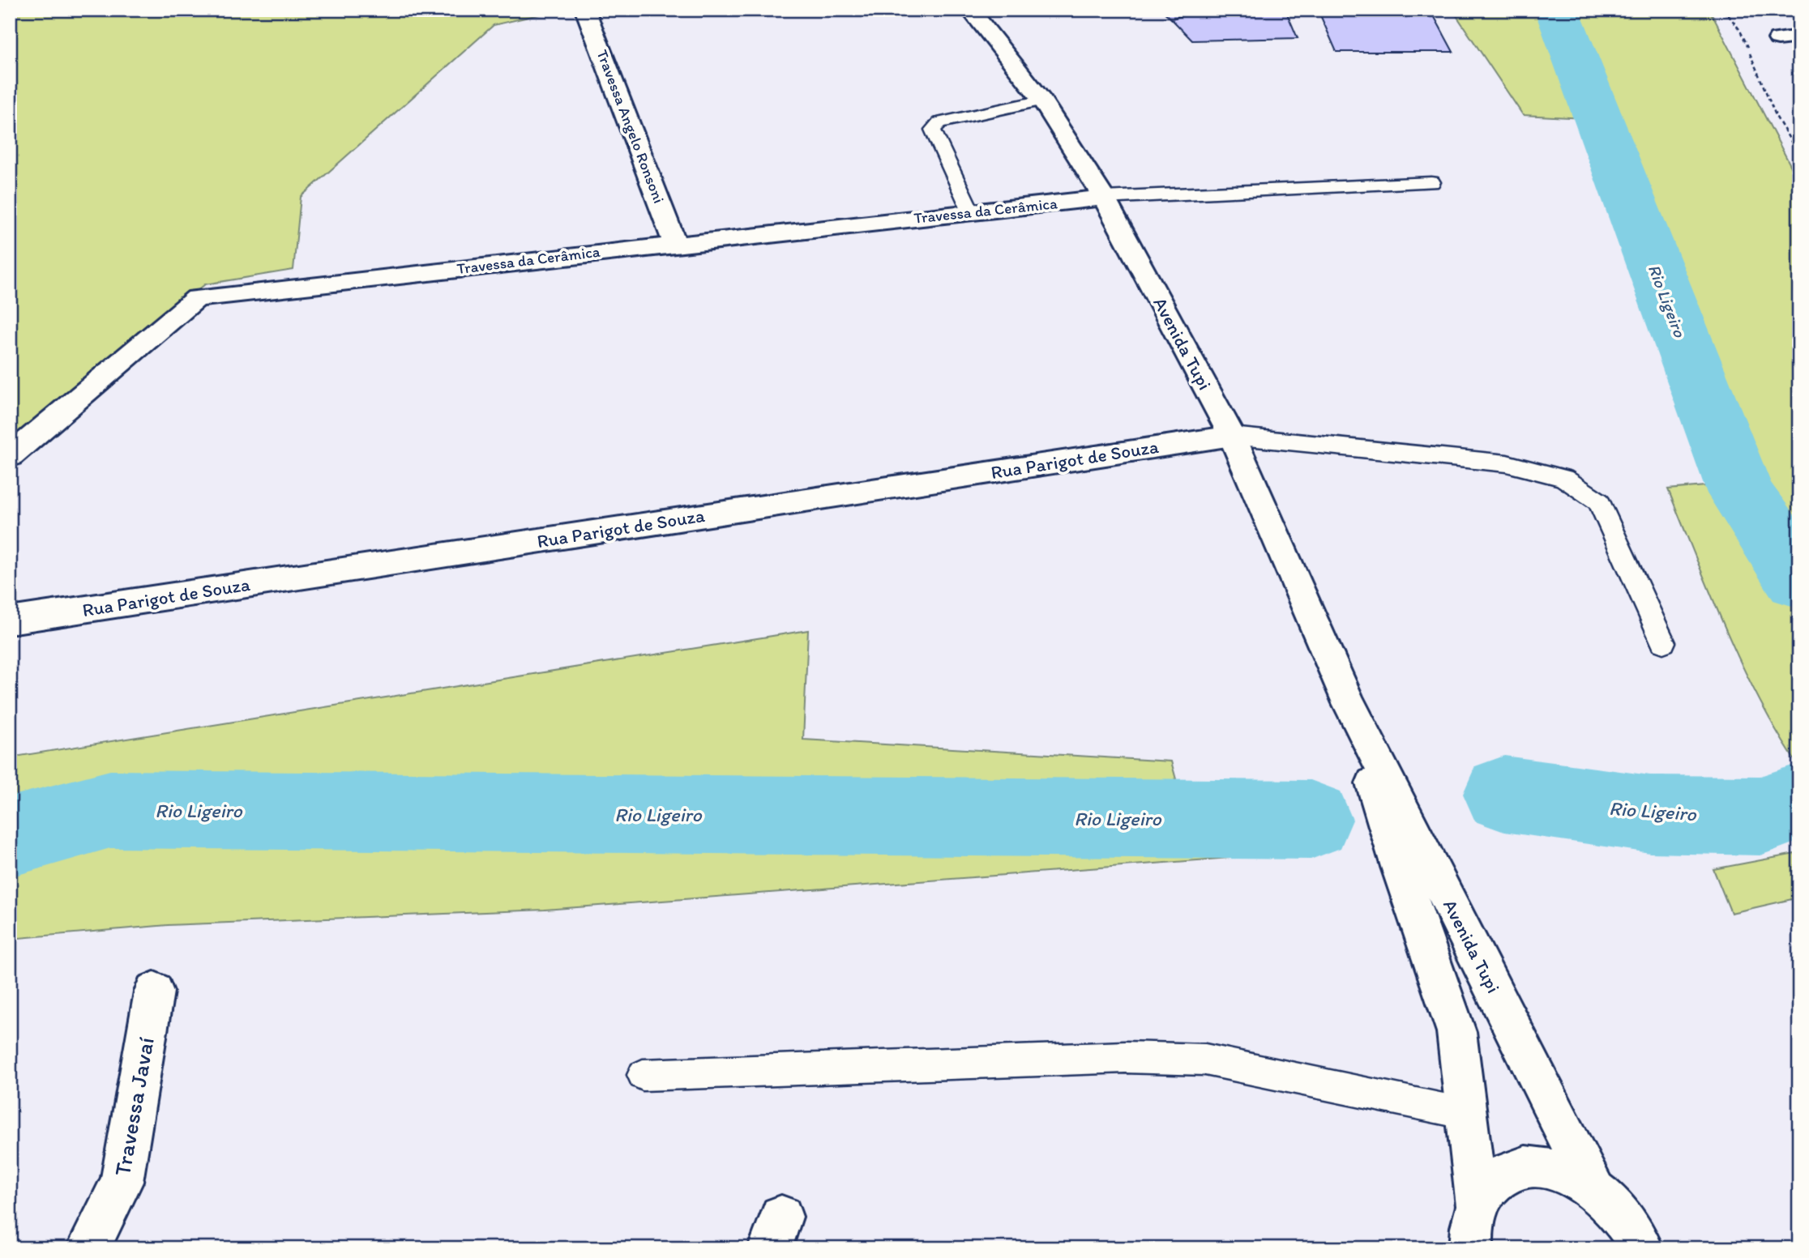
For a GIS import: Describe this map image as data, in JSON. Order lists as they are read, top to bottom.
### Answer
{
  "streets": {
    "street": [
      "Travessa Angelo Ronsoni",
      "Travessa da Cerâmica",
      "Avenida Tupi",
      "Rua Parigot de Souza",
      "Travessa Javaí"
    ]
  },
  "crossings": [
    ["Travessa Angelo Ronsoni", "Travessa da Cerâmica"],
    ["Travessa da Cerâmica", "Avenida Tupi"],
    ["Avenida Tupi", "Rua Parigot de Souza"]
  ],
  "water": ["Rio Ligeiro"]
}
